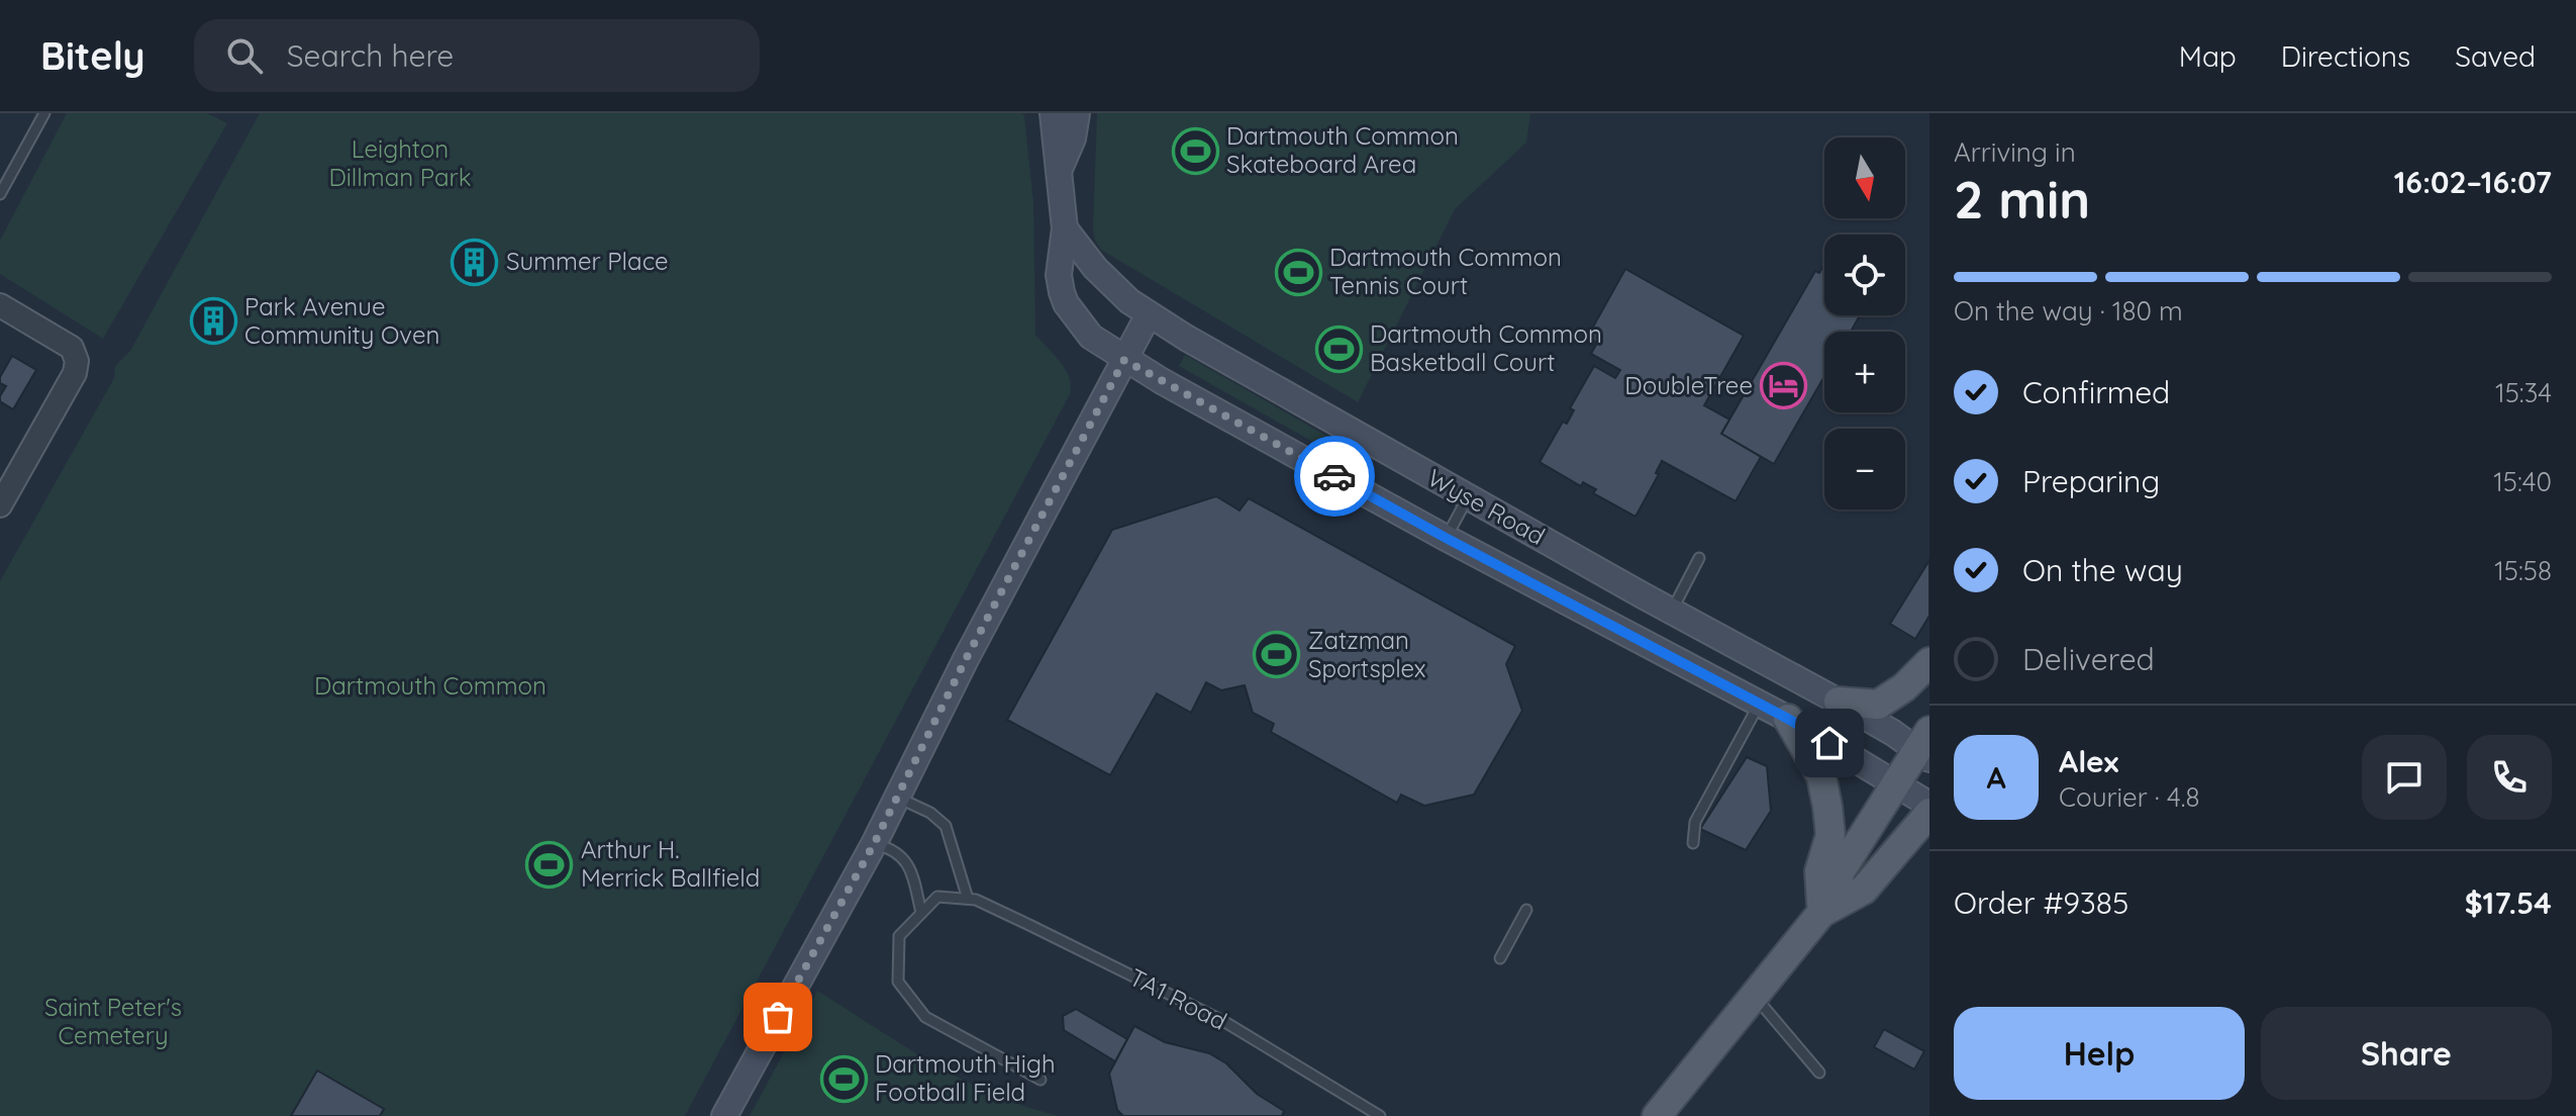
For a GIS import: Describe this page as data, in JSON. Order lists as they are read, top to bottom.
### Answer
{
  "streets": {
    "main road": ["Wyse Road"],
    "lane": ["TA1 Road"]
  },
  "parks": ["Leighton Dillman Park", "Dartmouth Common", "Saint Peter's Cemetery"],
  "places": {
    "sports": [
      "Dartmouth Common Skateboard Area",
      "Dartmouth Common Tennis Court",
      "Dartmouth Common Basketball Court",
      "Zatzman Sportsplex",
      "Arthur H. Merrick Ballfield",
      "Dartmouth High Football Field"
    ],
    "building": ["Summer Place", "Park Avenue Community Oven"],
    "hotel": ["DoubleTree"]
  },
  "north": "bottom",
  "page": {
    "header": "Bitely",
    "search": "Search here",
    "nav": ["Map", "Directions", "Saved"],
    "heading": ["2 min", "Arriving in", "16:02–16:07"],
    "panel": [
      "Alex",
      "Courier · 4.8",
      "Order #9385",
      "$17.54"
    ],
    "map_buttons": ["+", "−"],
    "bar": "On the way · 180 m",
    "list": [
      ["Confirmed", "15:34"],
      ["Preparing", "15:40"],
      ["On the way", "15:58"],
      "Delivered"
    ],
    "round": "A",
    "buttons": ["Help", "Share"]
  }
}
